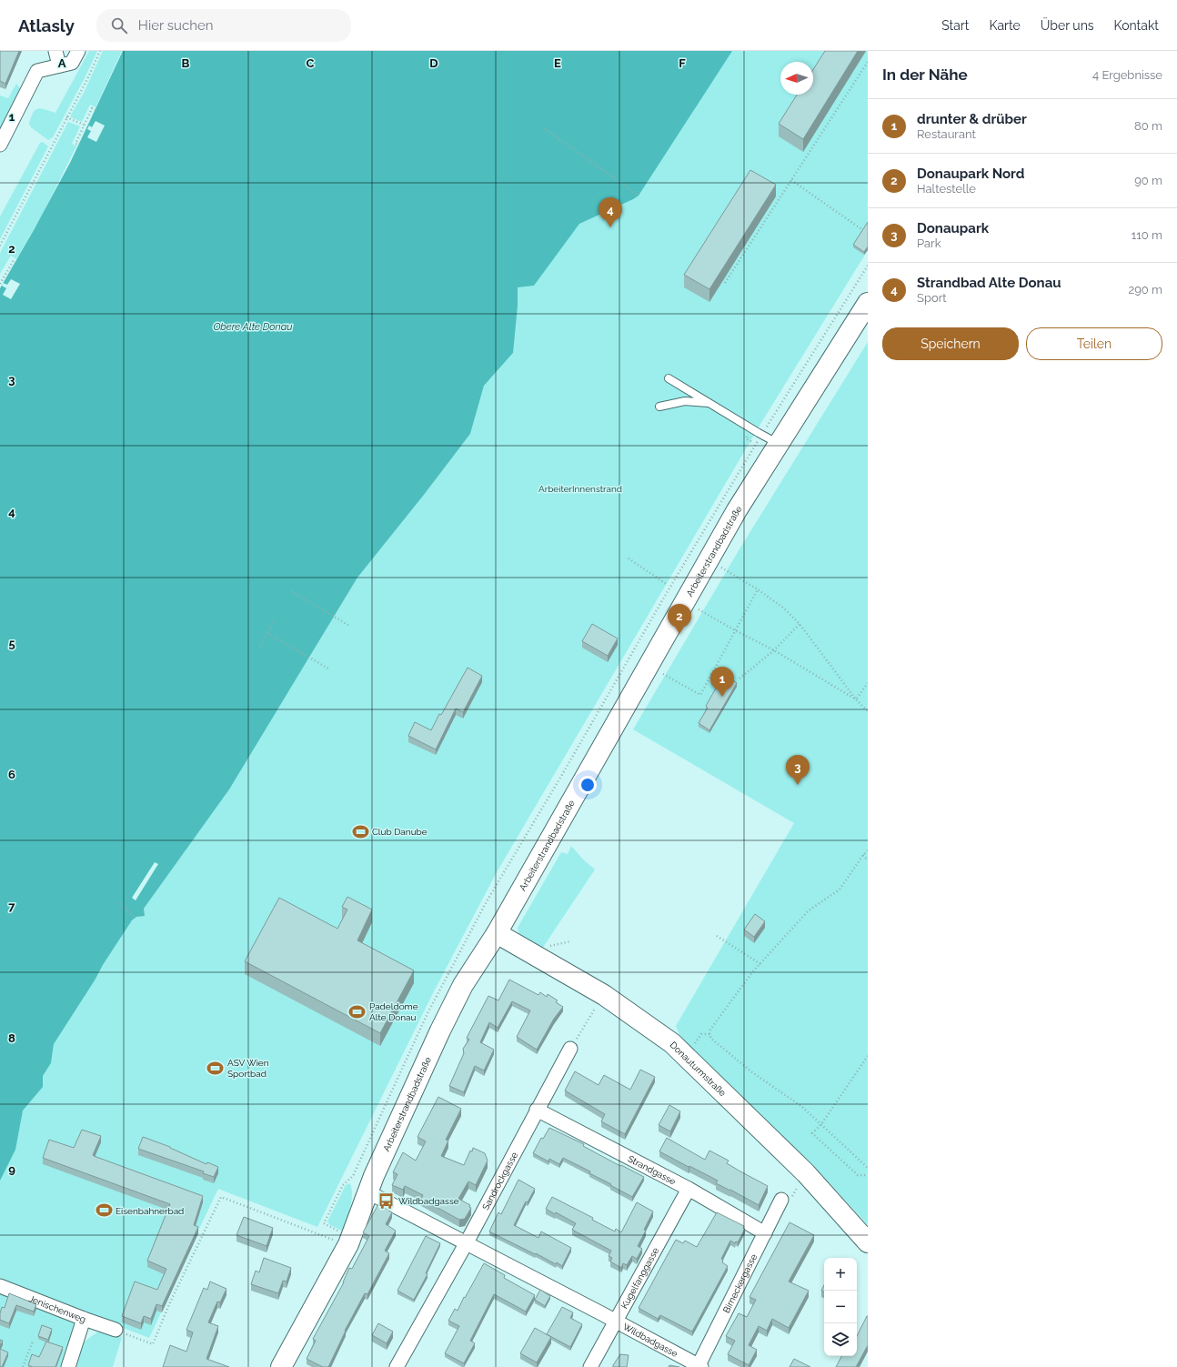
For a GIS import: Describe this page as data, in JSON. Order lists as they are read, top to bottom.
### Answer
{
  "streets": {
    "main road": ["Arbeiterstrandbadstraße", "Donauturmstraße"],
    "street": [
      "Strandgasse",
      "Sandrockgasse",
      "Kugelfanggasse",
      "Birneckergasse",
      "Jenischenweg",
      "Wildbadgasse"
    ]
  },
  "crossings": [
    ["Arbeiterstrandbadstraße", "Donauturmstraße"],
    ["Arbeiterstrandbadstraße", "Wildbadgasse"],
    ["Strandgasse", "Sandrockgasse"],
    ["Strandgasse", "Kugelfanggasse"],
    ["Strandgasse", "Birneckergasse"],
    ["Sandrockgasse", "Wildbadgasse"],
    ["Kugelfanggasse", "Wildbadgasse"],
    ["Birneckergasse", "Wildbadgasse"]
  ],
  "water": ["Obere Alte Donau"],
  "parks": ["ArbeiterInnenstrand"],
  "places": {
    "sports": [
      "Club Danube",
      "Padeldome Alte Donau",
      "ASV Wien Sportbad",
      "Eisenbahnerbad"
    ],
    "bus stop": ["Wildbadgasse"]
  },
  "north": "left",
  "page": {
    "header": "Atlasly",
    "search": "Hier suchen",
    "nav": [
      "Start",
      "Karte",
      "Über uns",
      "Kontakt"
    ],
    "heading": ["In der Nähe", "4 Ergebnisse"],
    "list": [
      {
        "mark": "1",
        "name": "drunter & drüber",
        "note": "Restaurant",
        "value": "80 m"
      },
      {
        "mark": "2",
        "name": "Donaupark Nord",
        "note": "Haltestelle",
        "value": "90 m"
      },
      {
        "mark": "3",
        "name": "Donaupark",
        "note": "Park",
        "value": "110 m"
      },
      {
        "mark": "4",
        "name": "Strandbad Alte Donau",
        "note": "Sport",
        "value": "290 m"
      }
    ],
    "pins": [
      "4",
      "2",
      "1",
      "3"
    ],
    "buttons": ["Speichern", "Teilen"],
    "map_buttons": ["+", "−"]
  },
  "grid": {
    "columns": [
      "A",
      "B",
      "C",
      "D",
      "E",
      "F"
    ],
    "rows": [
      "1",
      "2",
      "3",
      "4",
      "5",
      "6",
      "7",
      "8",
      "9"
    ]
  }
}
